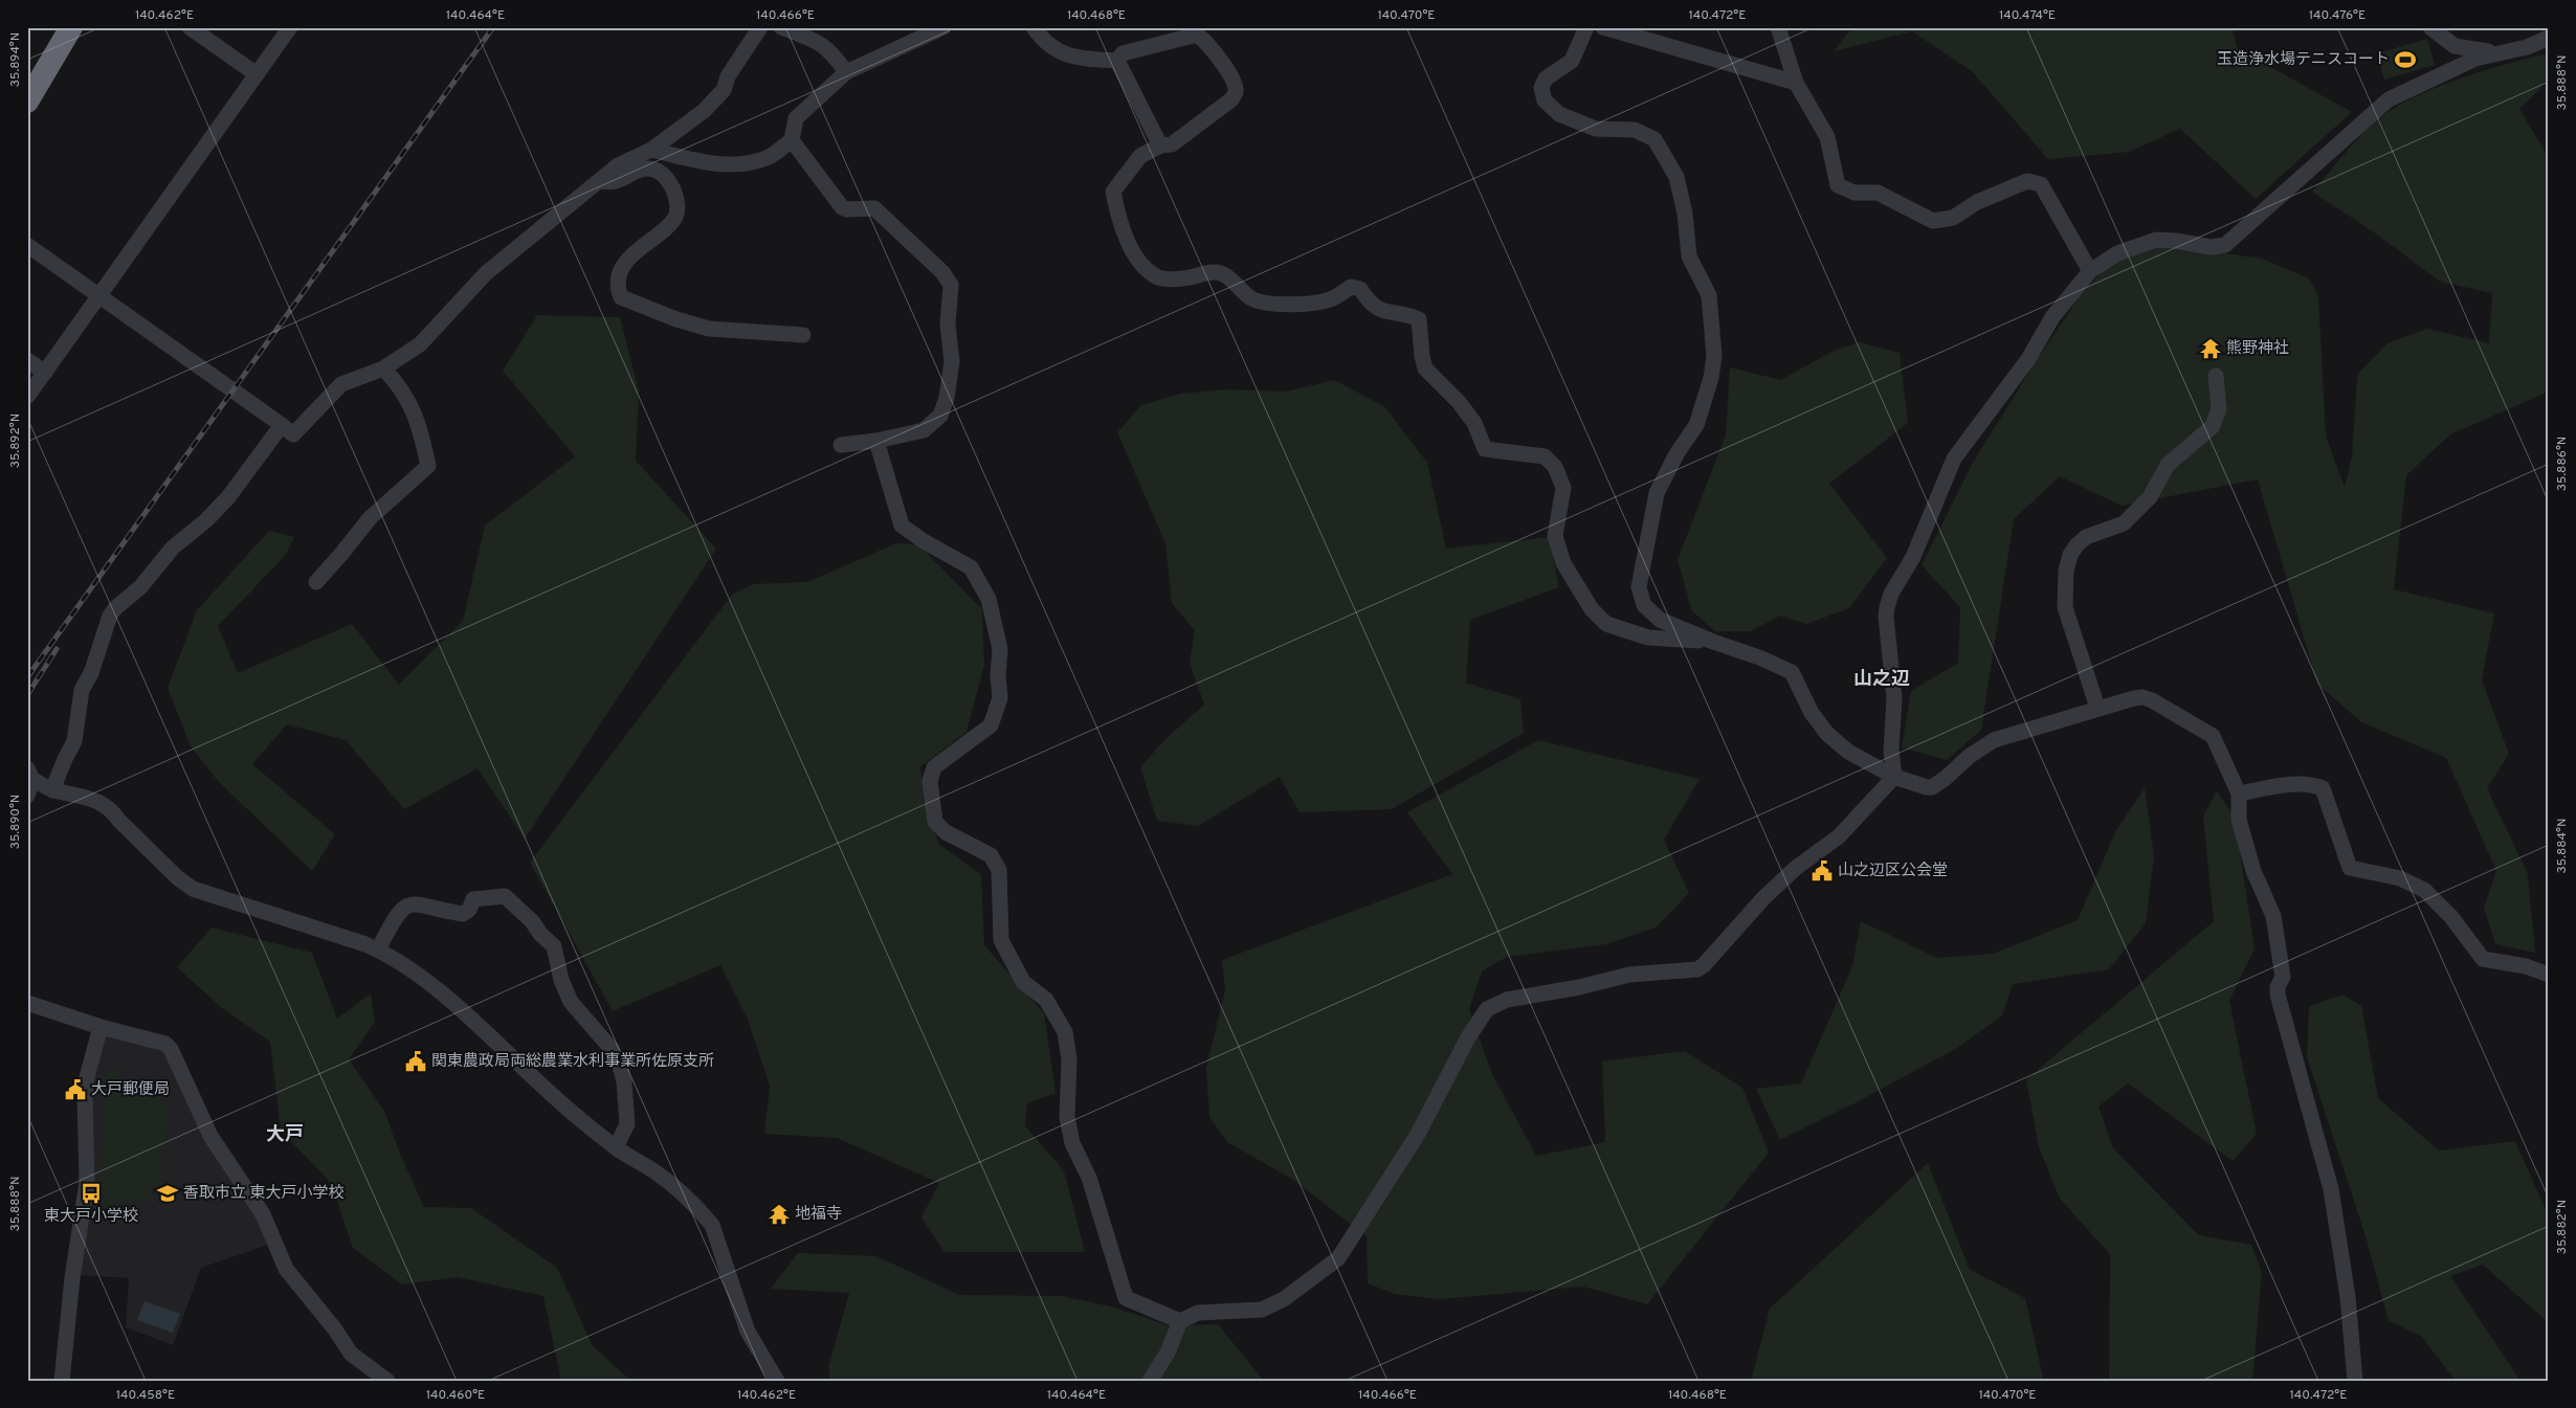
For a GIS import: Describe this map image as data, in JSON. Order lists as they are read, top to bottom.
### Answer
{
  "districts": ["山之辺", "大戸"],
  "places": {
    "sports": ["玉造浄水場テニスコート"],
    "temple": ["熊野神社", "地福寺"],
    "public building": ["山之辺区公会堂", "関東農政局両総農業水利事業所佐原支所", "大戸郵便局"],
    "bus stop": ["東大戸小学校"],
    "school or university": ["香取市立 東大戸小学校"]
  },
  "coordinates": [
    "140.462°E",
    "140.464°E",
    "140.466°E",
    "140.468°E",
    "140.470°E",
    "140.472°E",
    "140.474°E",
    "140.476°E",
    "35.894°N",
    "35.888°N",
    "35.892°N",
    "35.886°N",
    "35.890°N",
    "35.884°N",
    "35.882°N",
    "140.458°E",
    "140.460°E"
  ]
}
